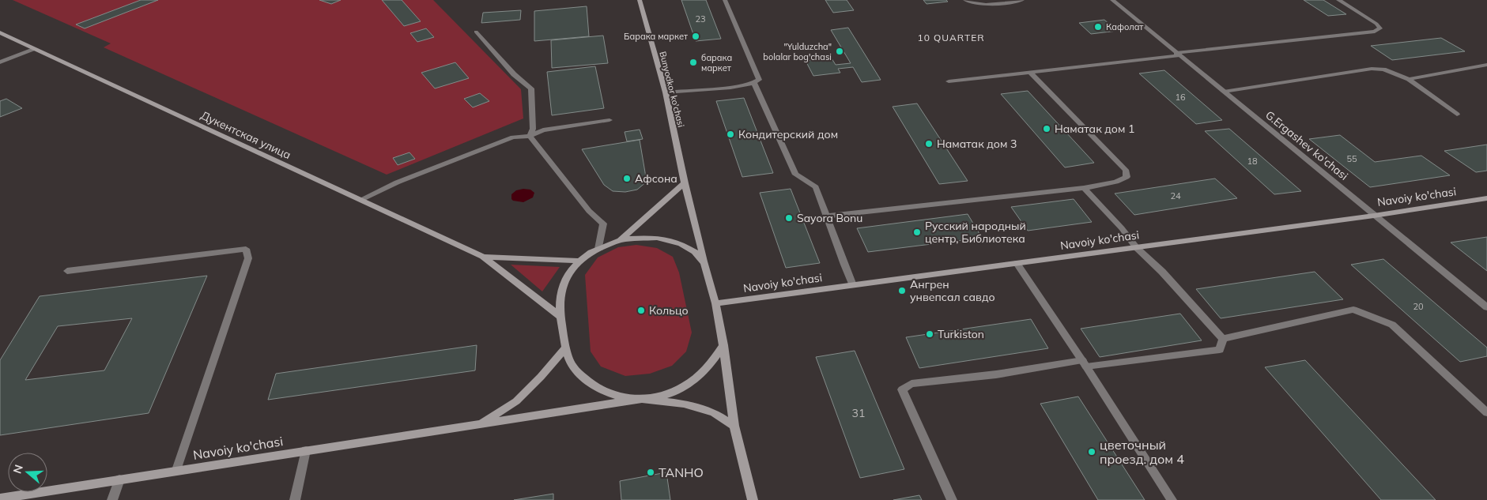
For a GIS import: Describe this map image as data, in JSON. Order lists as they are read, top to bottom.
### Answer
{
  "streets": {
    "main road": ["Bunyodkor ko'chasi", "Дукентская улица", "Navoiy ko'chasi"],
    "street": ["G.Ergashev ko'chasi"]
  },
  "crossings": [
    ["Bunyodkor ko'chasi", "Navoiy ko'chasi"],
    ["G.Ergashev ko'chasi", "Navoiy ko'chasi"]
  ],
  "districts": ["10 QUARTER"],
  "places": [
    "Кафолат",
    "Барака маркет",
    "\"Yulduzcha\" bolalar bog'chasi",
    "барака маркет",
    "Наматак дом 1",
    "Кондитерский дом",
    "Наматак дом 3",
    "Афсона",
    "Sayora Bonu",
    "Русский народный центр, Библиотека",
    "Ангрен унвепсал савдо",
    "Кольцо",
    "Turkiston",
    "цветочный проезд. дом 4",
    "TANHO"
  ],
  "house_numbers": [
    "23",
    "16",
    "55",
    "18",
    "24",
    "20",
    "31"
  ],
  "north": "left"
}
